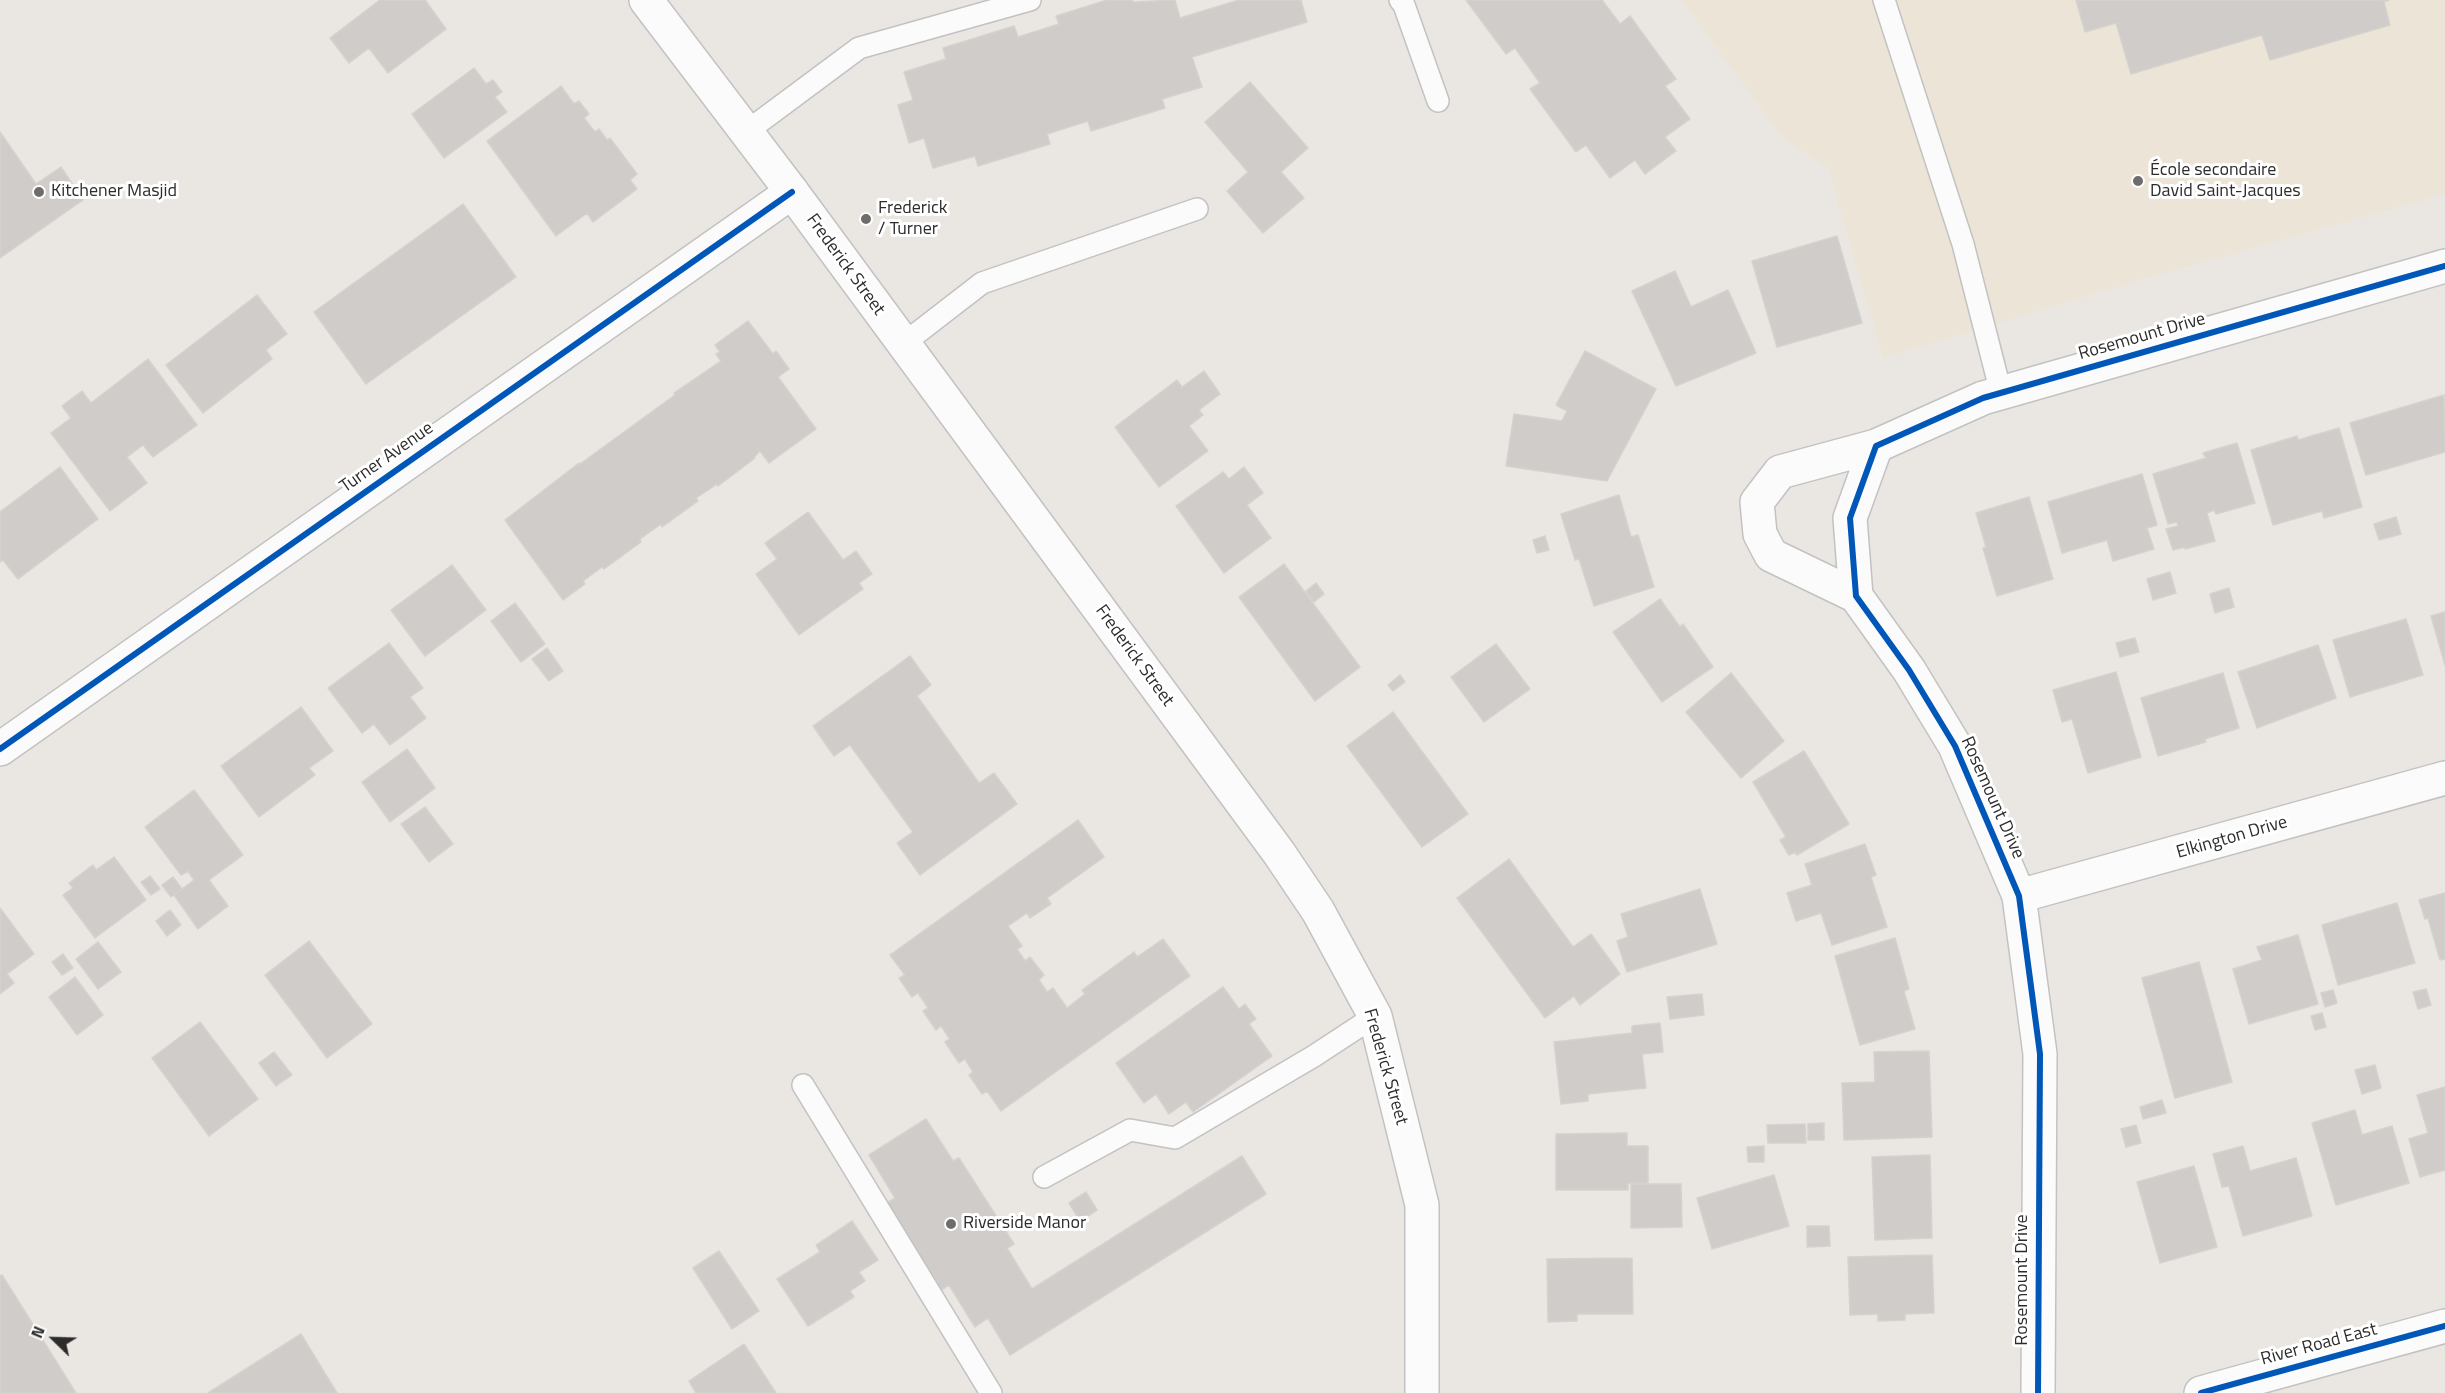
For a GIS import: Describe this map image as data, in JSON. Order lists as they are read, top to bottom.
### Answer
{
  "streets": {
    "street": [
      "Frederick Street",
      "Rosemount Drive",
      "Turner Avenue",
      "Elkington Drive",
      "River Road East"
    ]
  },
  "crossings": [
    ["Frederick Street", "Turner Avenue"],
    ["Rosemount Drive", "Elkington Drive"]
  ],
  "places": [
    "École secondaire David Saint-Jacques",
    "Kitchener Masjid",
    "Frederick / Turner",
    "Riverside Manor"
  ],
  "north": "top left"
}
